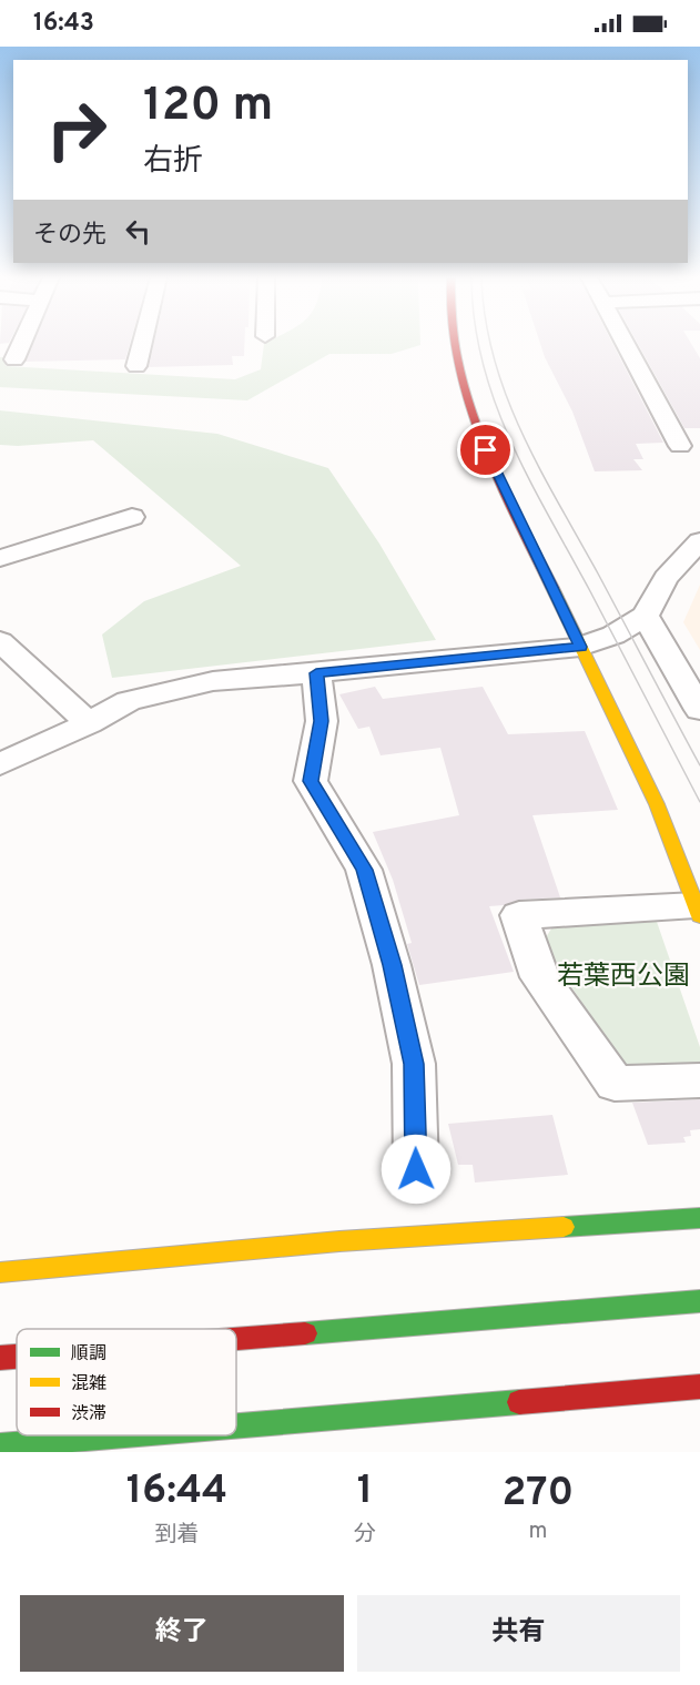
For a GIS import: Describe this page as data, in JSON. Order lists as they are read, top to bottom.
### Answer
{
  "parks": ["若葉西公園"],
  "legend": ["順調", "混雑", "渋滞"],
  "page": {
    "status": "16:43",
    "turn": ["120 m", "右折"],
    "then": "その先",
    "eta": [
      "16:44",
      "到着",
      "1",
      "分",
      "270",
      "m"
    ],
    "buttons": ["終了", "共有"]
  }
}
